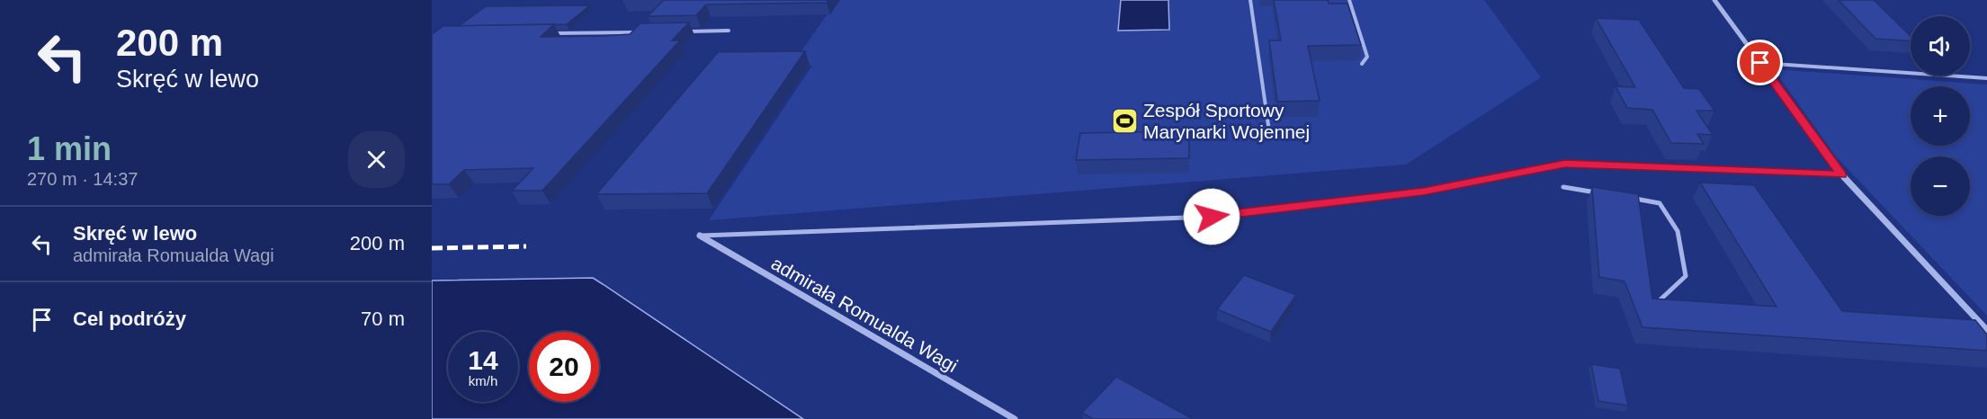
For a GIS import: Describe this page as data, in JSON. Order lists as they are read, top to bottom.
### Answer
{
  "streets": {
    "street": ["admirała Romualda Wagi"]
  },
  "places": {
    "sports": ["Zespół Sportowy Marynarki Wojennej"]
  },
  "page": {
    "turn": ["200 m", "Skręć w lewo"],
    "map_buttons": ["+", "−"],
    "heading": ["1 min", "270 m · 14:37"],
    "list": [
      {
        "name": "Skręć w lewo",
        "note": "admirała Romualda Wagi",
        "value": "200 m"
      },
      {
        "name": "Cel podróży",
        "value": "70 m"
      }
    ],
    "speed": "14 km/h",
    "limit": "20"
  }
}
